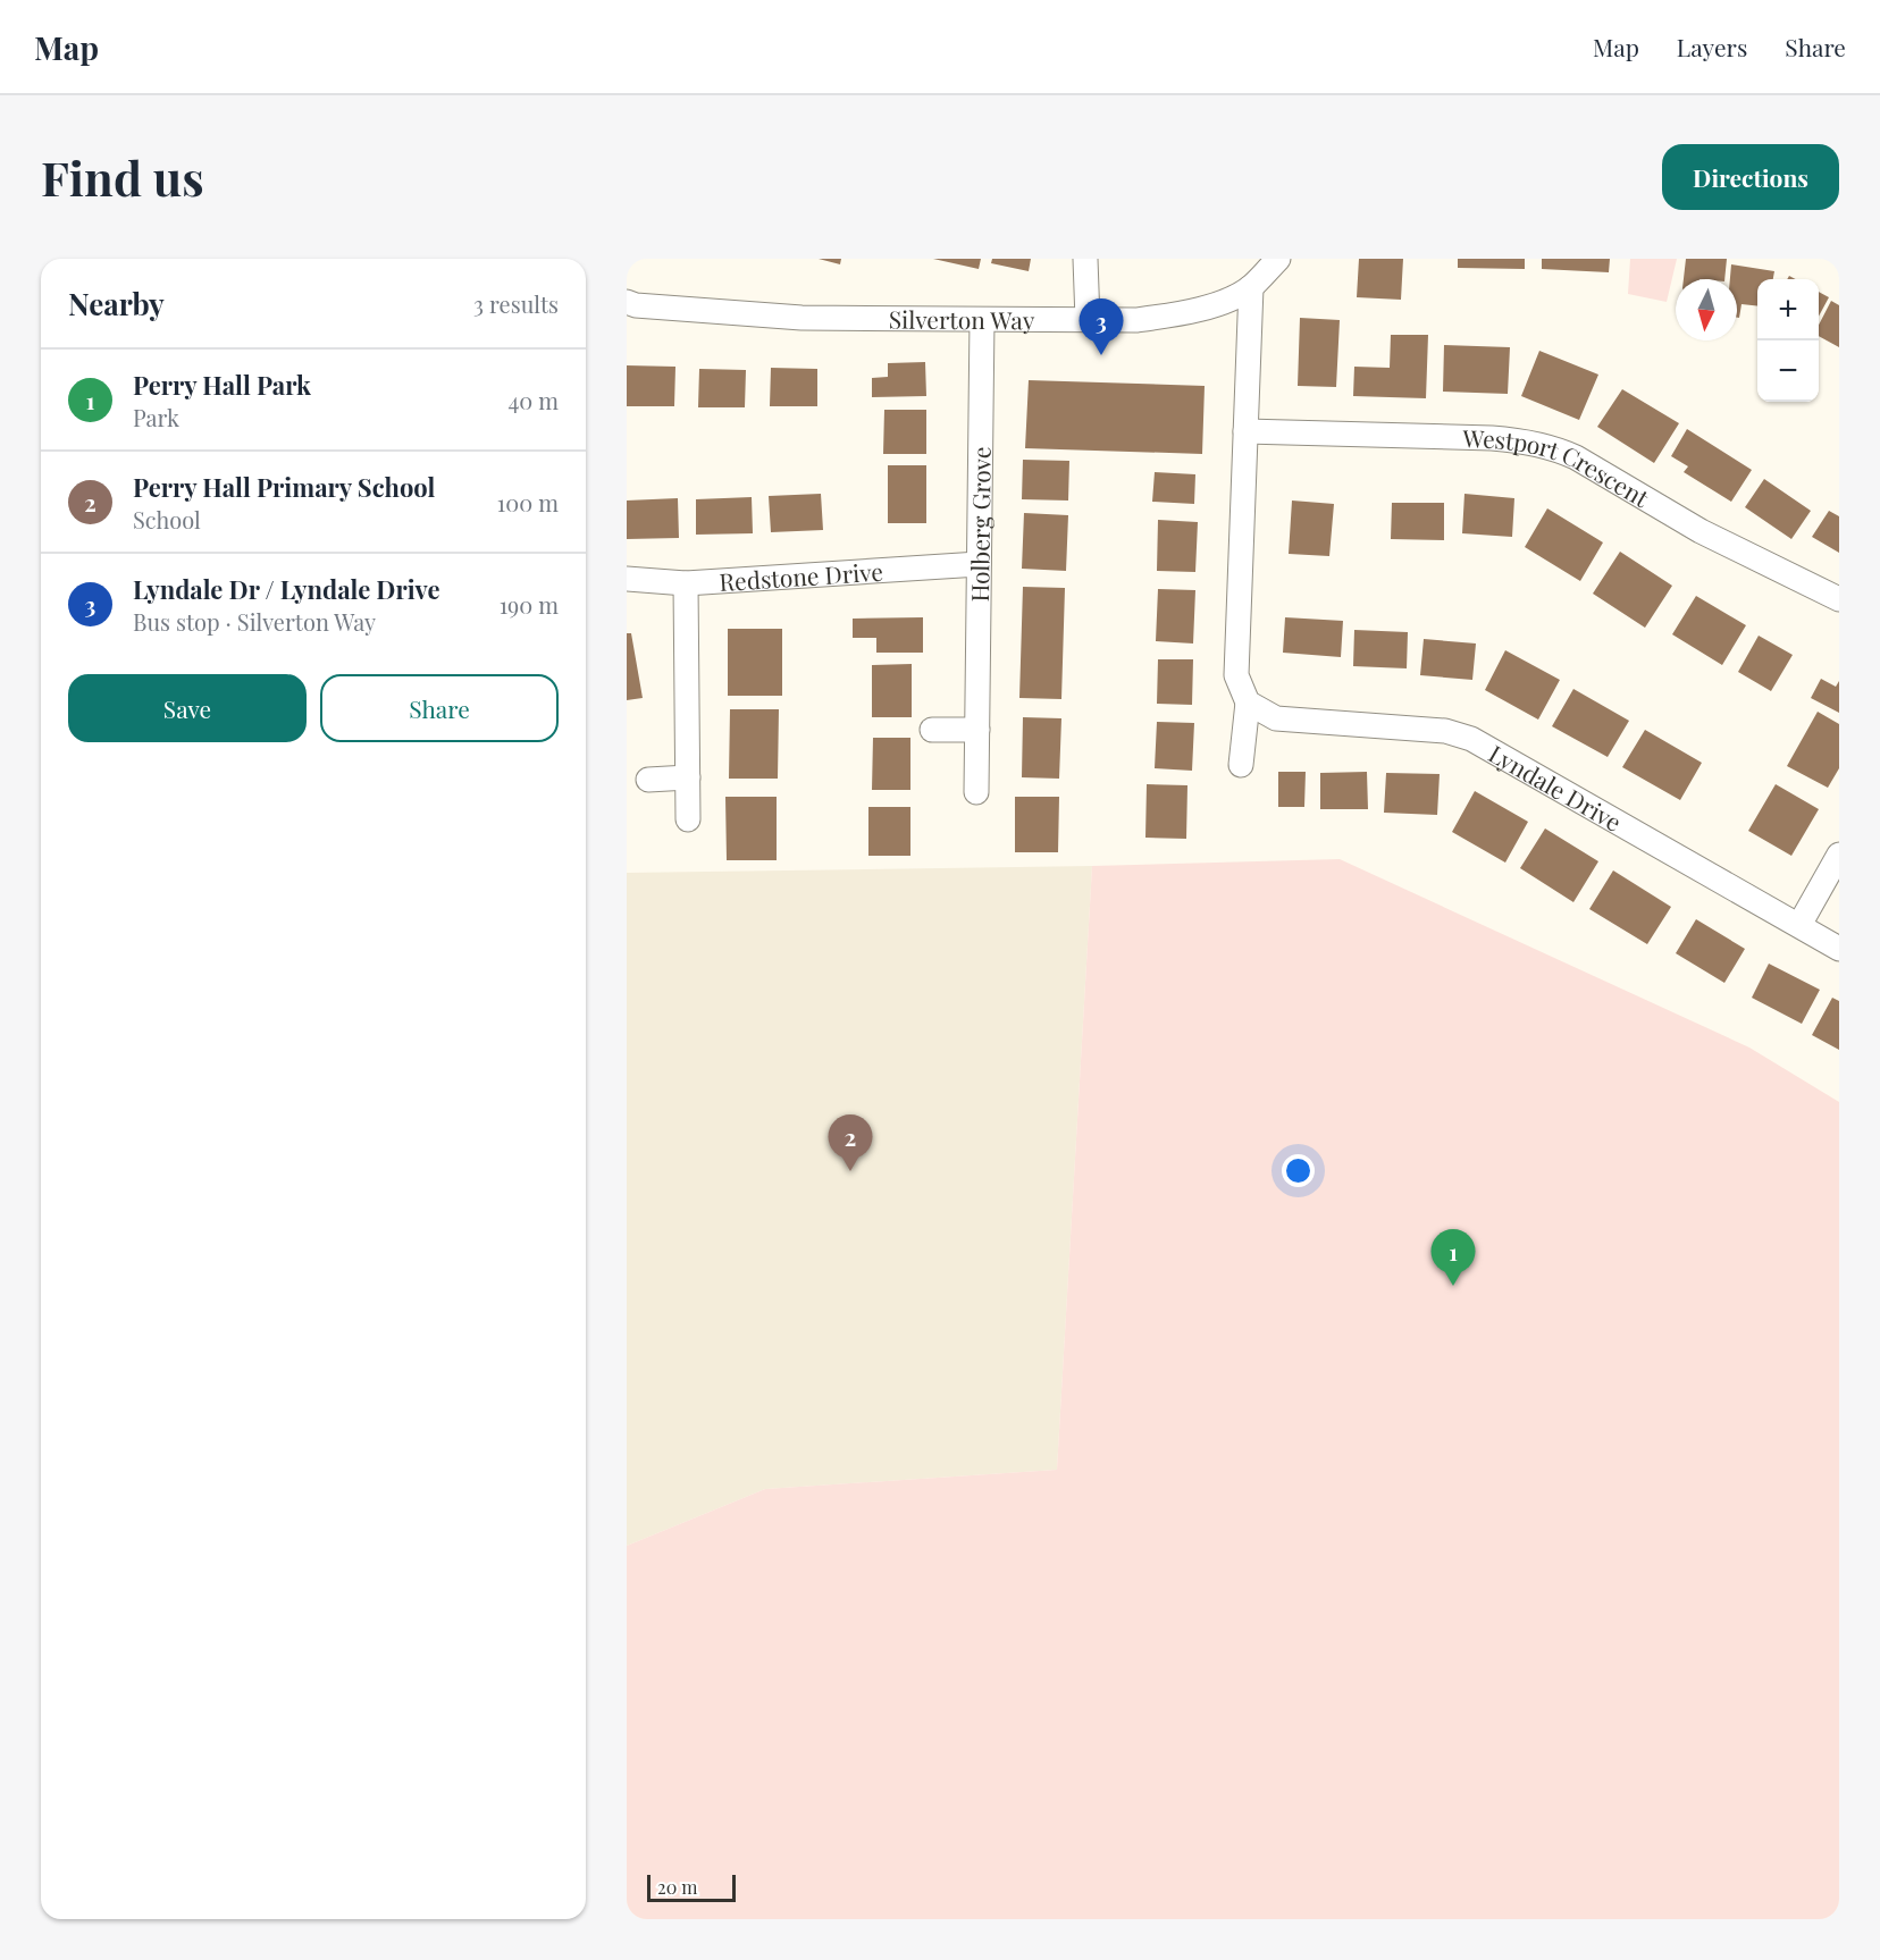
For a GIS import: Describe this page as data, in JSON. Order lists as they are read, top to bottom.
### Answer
{
  "streets": {
    "street": [
      "Silverton Way",
      "Westport Crescent",
      "Holberg Grove",
      "Redstone Drive",
      "Lyndale Drive"
    ]
  },
  "crossings": [
    ["Silverton Way", "Holberg Grove"],
    ["Holberg Grove", "Redstone Drive"]
  ],
  "scale_bar": "20 m",
  "north": "bottom",
  "page": {
    "header": "Map",
    "nav": ["Map", "Layers", "Share"],
    "buttons": [
      "Directions",
      ["Save", "Share"]
    ],
    "title": "Find us",
    "heading": ["Nearby", "3 results"],
    "map_buttons": ["+", "−"],
    "pins": ["3", "2", "1"],
    "list": [
      {
        "mark": "1",
        "name": "Perry Hall Park",
        "note": "Park",
        "value": "40 m"
      },
      {
        "mark": "2",
        "name": "Perry Hall Primary School",
        "note": "School",
        "value": "100 m"
      },
      {
        "mark": "3",
        "name": "Lyndale Dr / Lyndale Drive",
        "note": "Bus stop · Silverton Way",
        "value": "190 m"
      }
    ],
    "scale": "20 m"
  }
}
